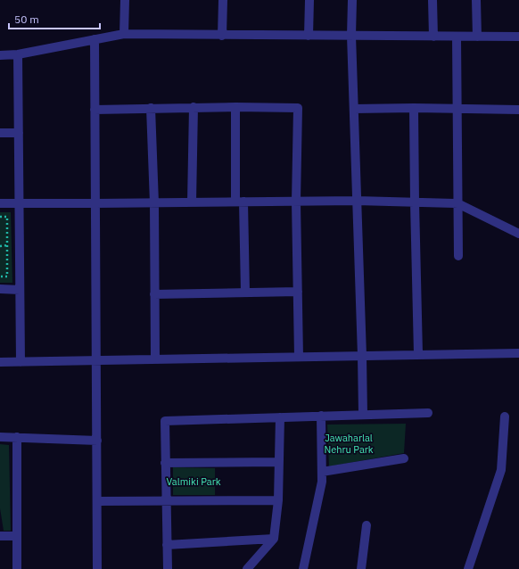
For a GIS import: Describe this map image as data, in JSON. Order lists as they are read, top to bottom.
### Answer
{
  "parks": ["Jawaharlal Nehru Park", "Valmiki Park"],
  "scale_bar": "50 m"
}
